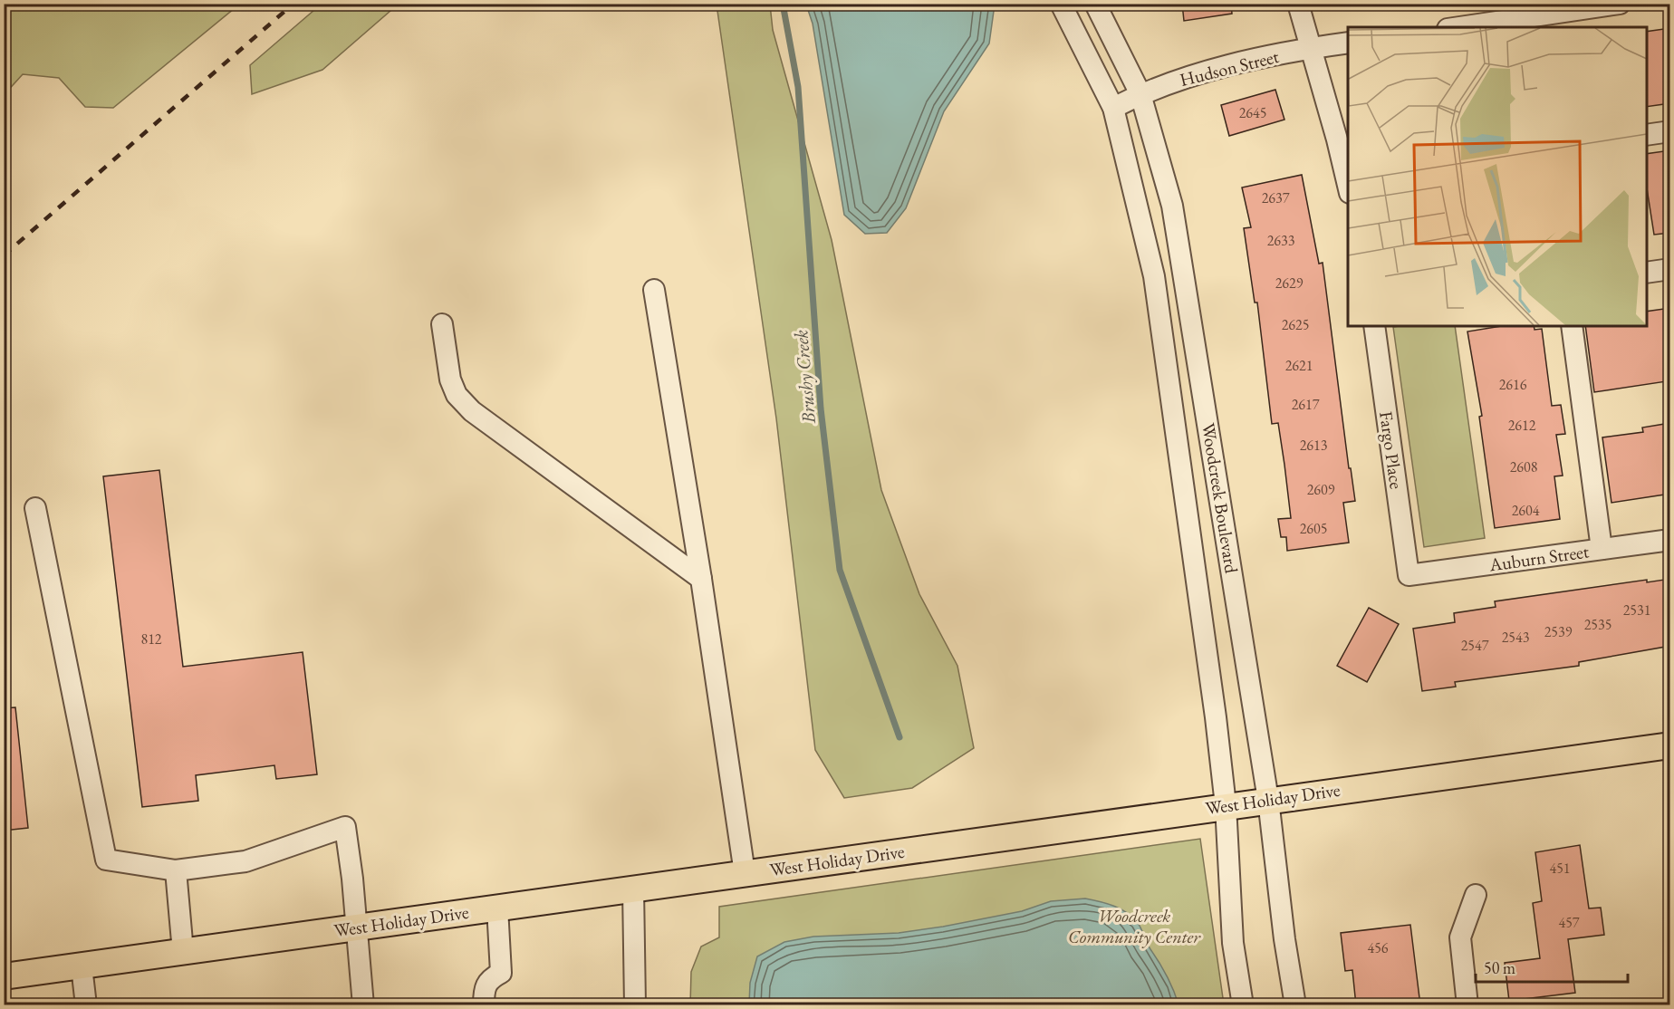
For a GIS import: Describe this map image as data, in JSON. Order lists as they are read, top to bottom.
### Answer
{
  "streets": {
    "main road": ["West Holiday Drive"],
    "street": [
      "Hudson Street",
      "Fargo Place",
      "Woodcreek Boulevard",
      "Auburn Street"
    ]
  },
  "crossings": [
    ["Hudson Street", "Woodcreek Boulevard"],
    ["Fargo Place", "Auburn Street"],
    ["Woodcreek Boulevard", "West Holiday Drive"]
  ],
  "water": ["Brushy Creek"],
  "parks": ["Woodcreek Community Center"],
  "house_numbers": [
    "2645",
    "2637",
    "2633",
    "2629",
    "2625",
    "2621",
    "2616",
    "2617",
    "2612",
    "2613",
    "2608",
    "2609",
    "2604",
    "2605",
    "2531",
    "2535",
    "2539",
    "2543",
    "812",
    "2547",
    "451",
    "457",
    "456"
  ],
  "scale_bar": "50 m"
}
